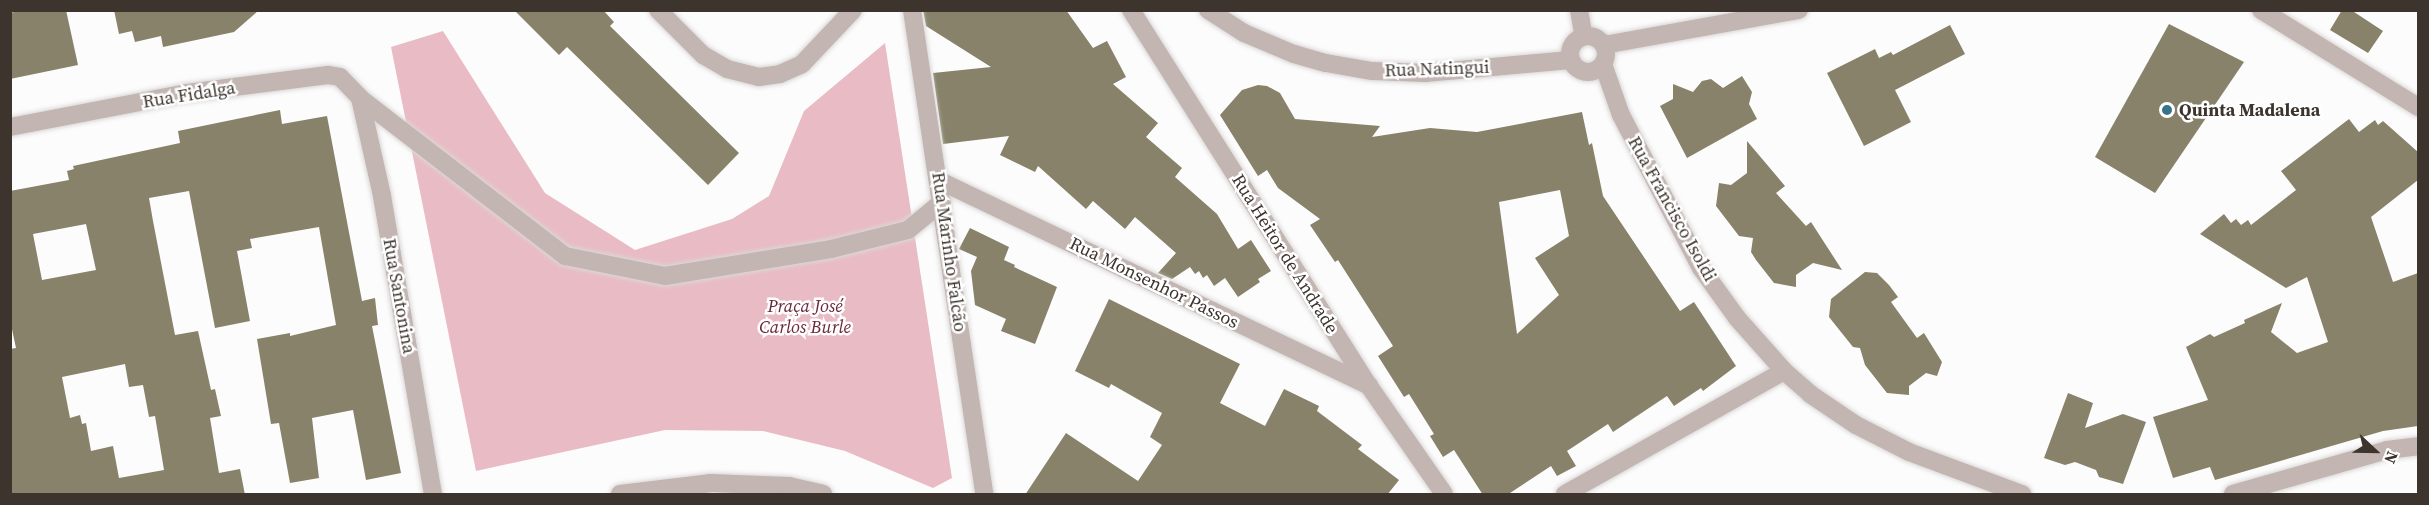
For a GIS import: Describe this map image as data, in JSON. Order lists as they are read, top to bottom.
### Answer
{
  "streets": {
    "street": [
      "Rua Natingui",
      "Rua Fidalga",
      "Rua Francisco Isoldi",
      "Rua Marinho Falcão",
      "Rua Heitor de Andrade",
      "Rua Monsenhor Passos",
      "Rua Santonina"
    ]
  },
  "crossings": [
    ["Rua Natingui", "Rua Francisco Isoldi"],
    ["Rua Fidalga", "Rua Marinho Falcão"],
    ["Rua Fidalga", "Rua Santonina"],
    ["Rua Marinho Falcão", "Rua Monsenhor Passos"],
    ["Rua Heitor de Andrade", "Rua Monsenhor Passos"]
  ],
  "parks": ["Praça José Carlos Burle"],
  "places": ["Quinta Madalena"],
  "north": "right"
}
